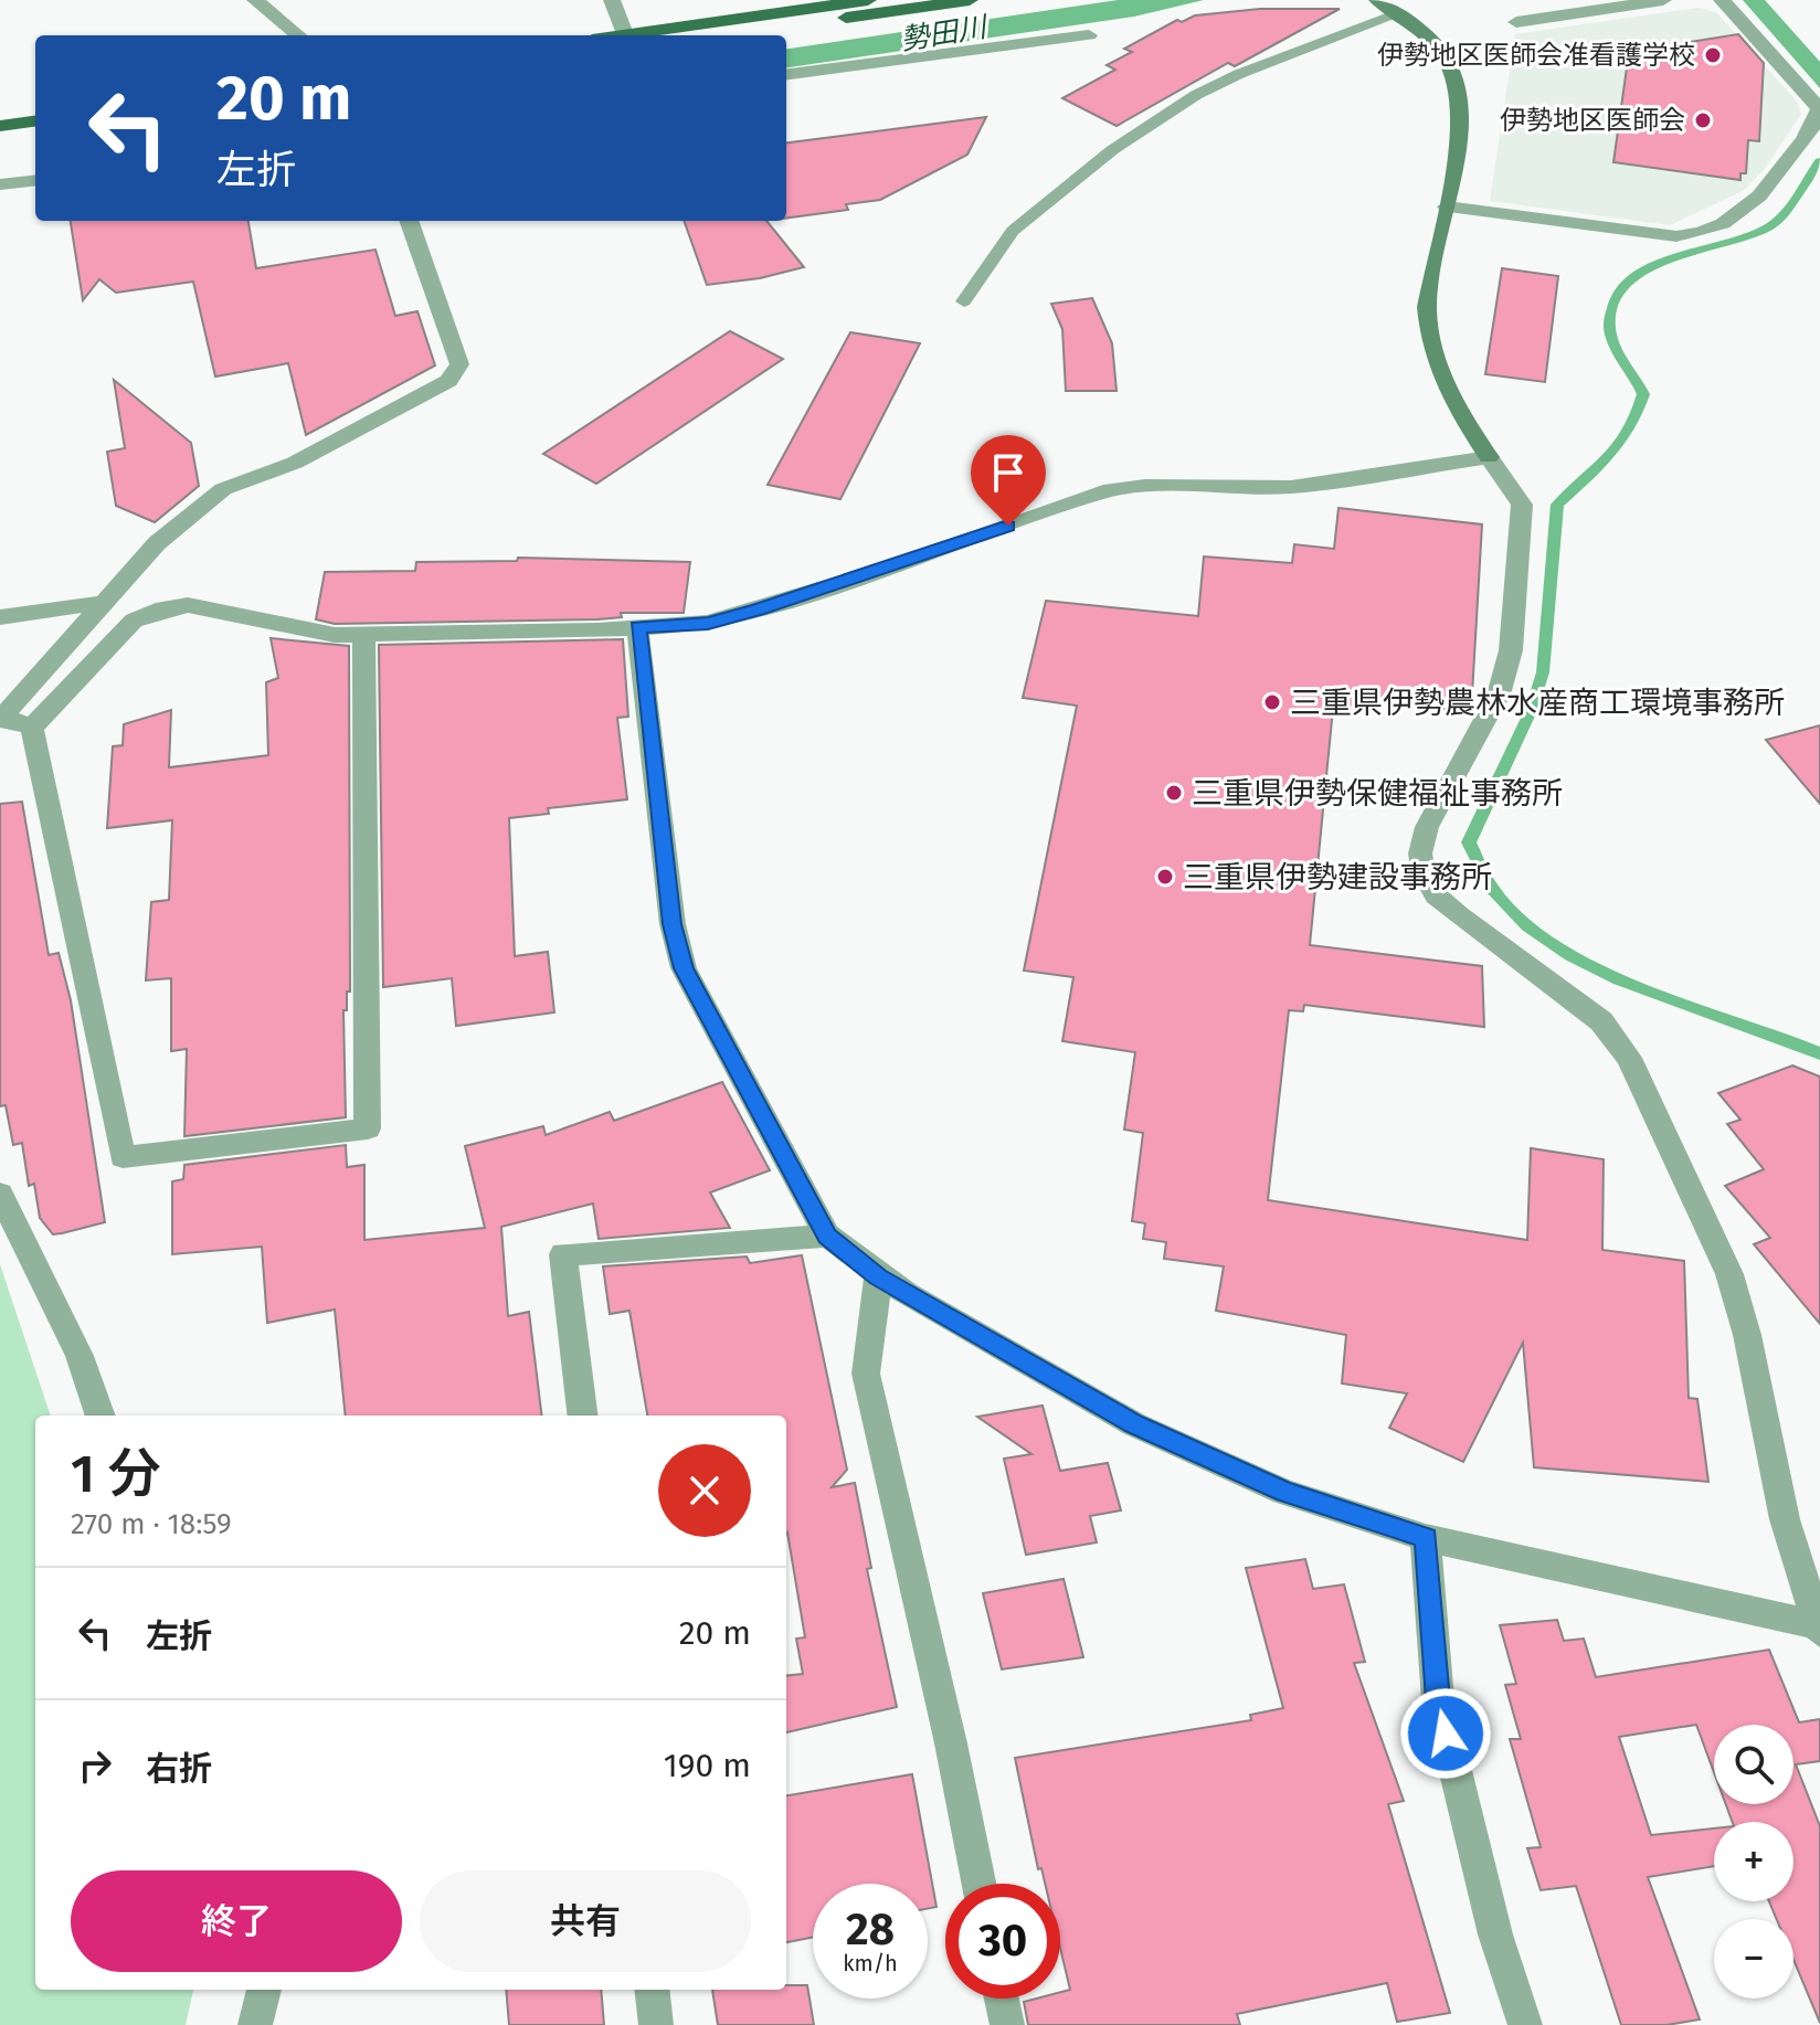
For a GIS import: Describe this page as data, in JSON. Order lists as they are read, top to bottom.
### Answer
{
  "water": ["勢田川"],
  "places": [
    "伊勢地区医師会准看護学校",
    "伊勢地区医師会",
    "三重県伊勢農林水産商工環境事務所",
    "三重県伊勢保健福祉事務所",
    "三重県伊勢建設事務所"
  ],
  "page": {
    "turn": ["20 m", "左折"],
    "heading": ["1 分", "270 m · 18:59"],
    "list": [
      {
        "name": "左折",
        "value": "20 m"
      },
      {
        "name": "右折",
        "value": "190 m"
      }
    ],
    "map_buttons": ["+", "−"],
    "buttons": ["終了", "共有"],
    "speed": "28 km/h",
    "limit": "30"
  }
}
